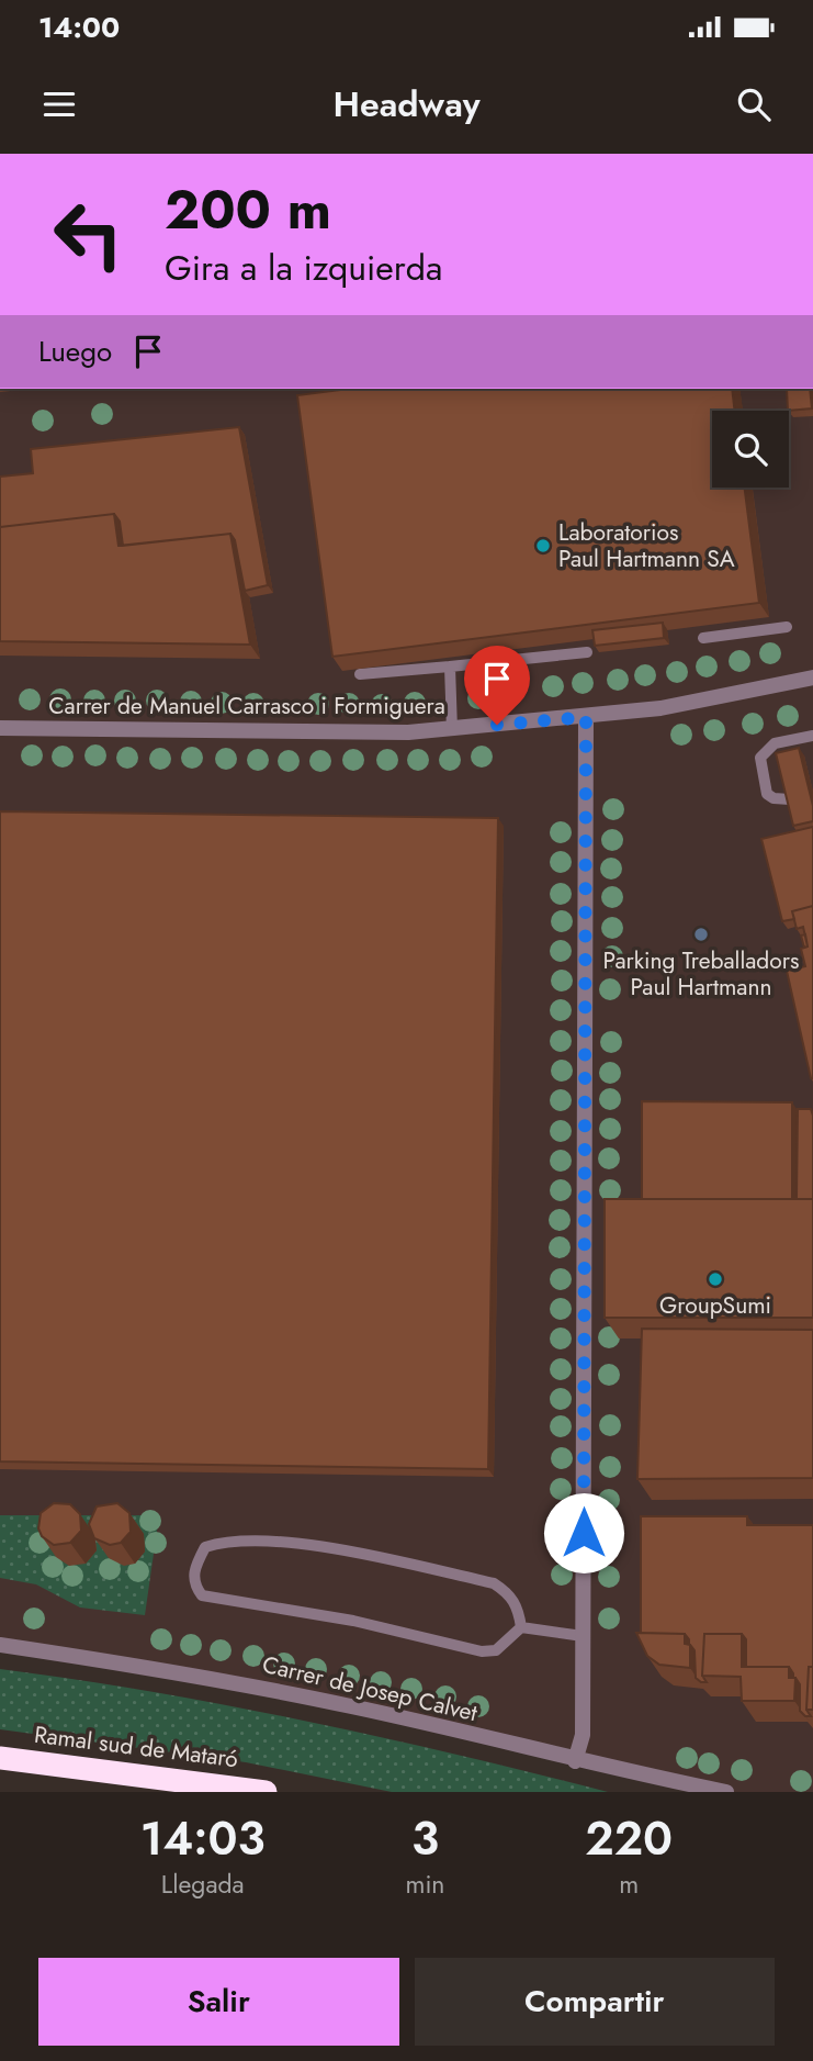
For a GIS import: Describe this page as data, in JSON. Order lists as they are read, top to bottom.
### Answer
{
  "streets": {
    "highway": ["Ramal sud de Mataró"],
    "street": ["Carrer de Manuel Carrasco i Formiguera", "Carrer de Josep Calvet"]
  },
  "places": ["Laboratorios Paul Hartmann SA", "Parking Treballadors Paul Hartmann", "GroupSumi"],
  "page": {
    "status": "14:00",
    "header": "Headway",
    "turn": ["200 m", "Gira a la izquierda"],
    "then": "Luego",
    "eta": [
      "14:03",
      "Llegada",
      "3",
      "min",
      "220",
      "m"
    ],
    "buttons": ["Salir", "Compartir"]
  }
}
